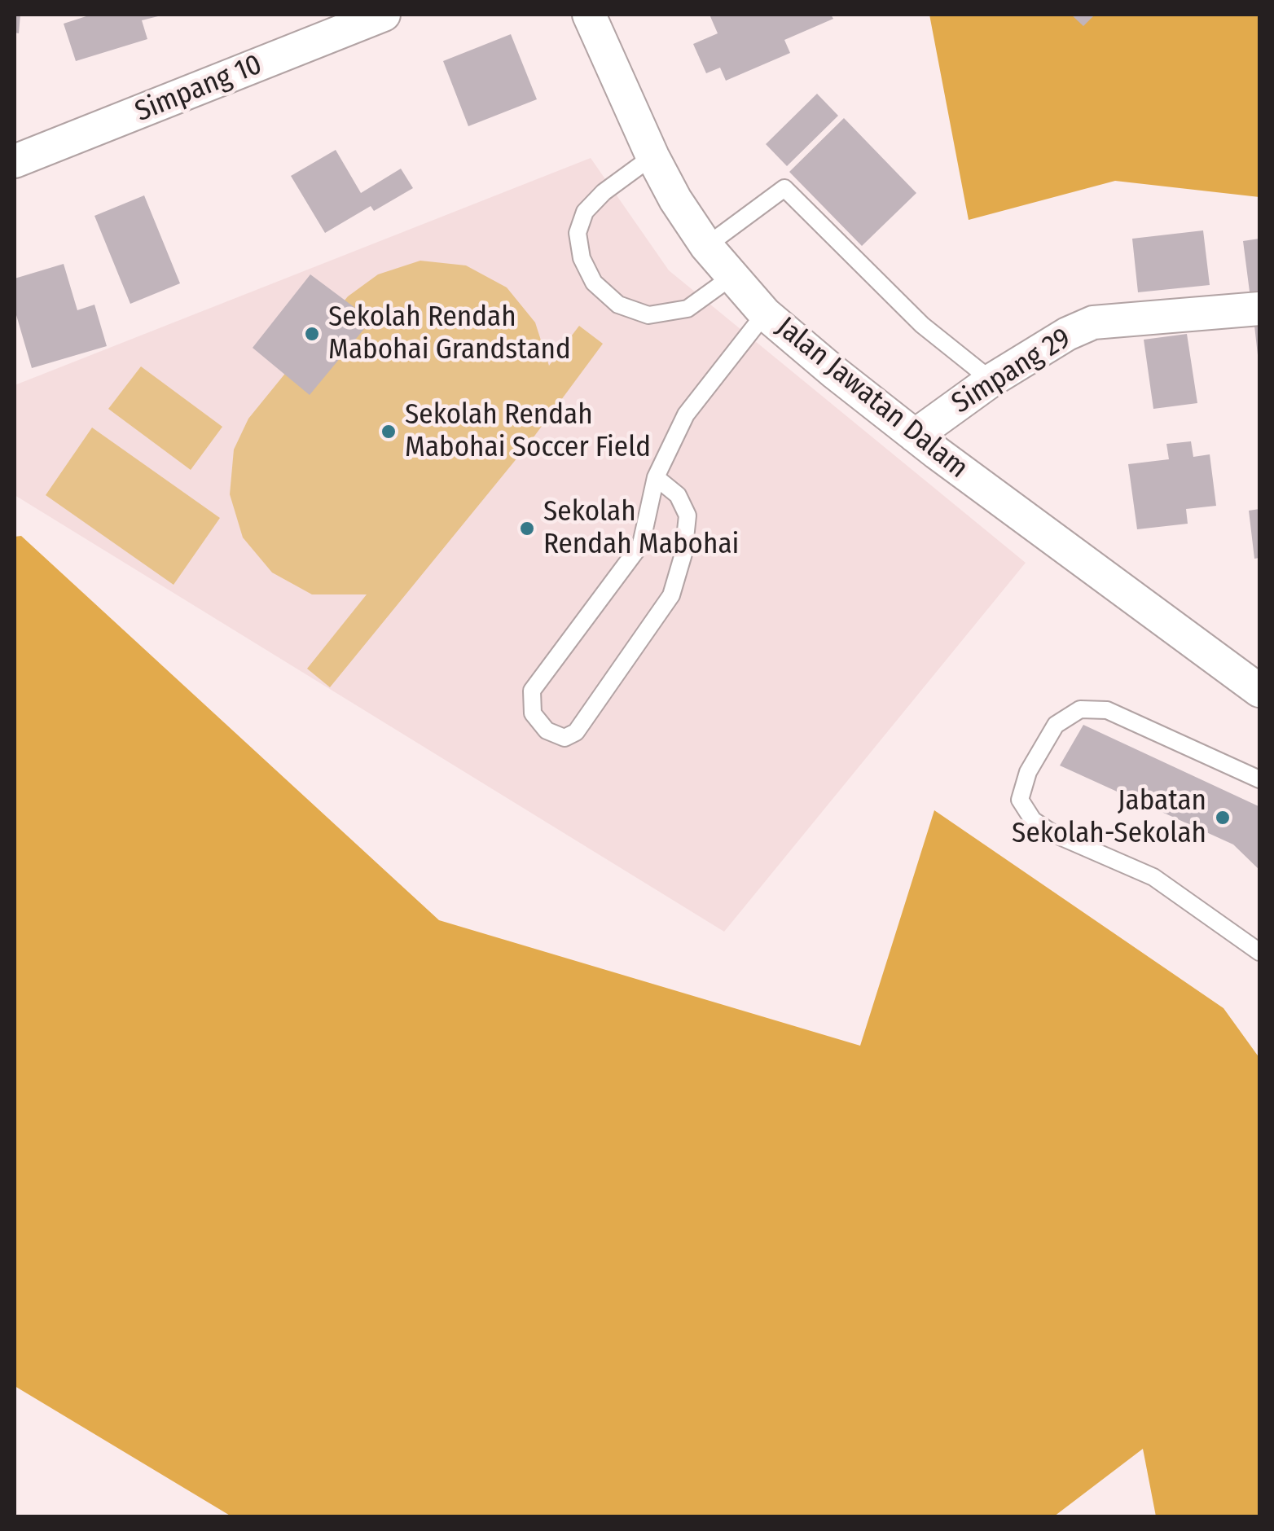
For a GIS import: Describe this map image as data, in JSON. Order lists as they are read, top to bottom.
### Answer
{
  "streets": {
    "street": ["Simpang 10", "Simpang 29", "Jalan Jawatan Dalam"]
  },
  "crossings": [
    ["Simpang 29", "Jalan Jawatan Dalam"]
  ],
  "places": [
    "Sekolah Rendah Mabohai Grandstand",
    "Sekolah Rendah Mabohai Soccer Field",
    "Sekolah Rendah Mabohai",
    "Jabatan Sekolah-Sekolah"
  ]
}
